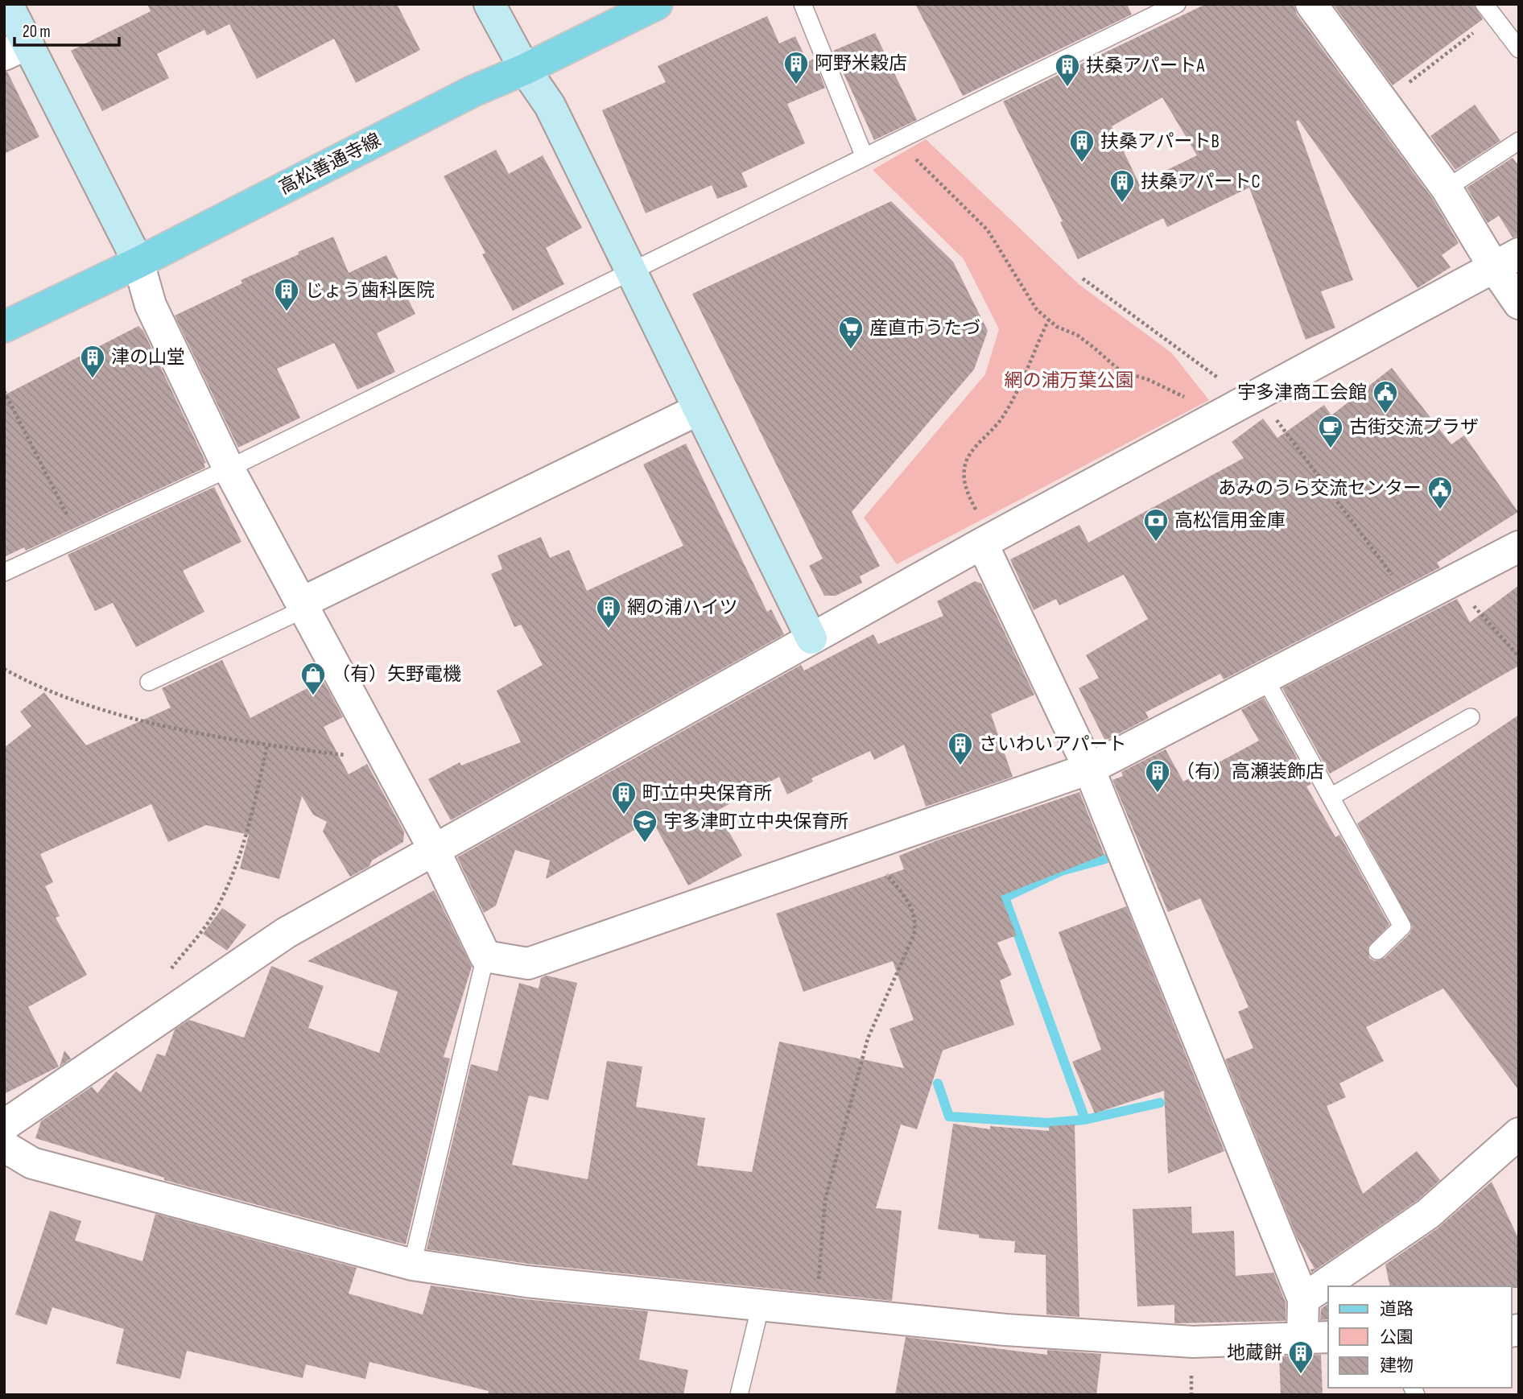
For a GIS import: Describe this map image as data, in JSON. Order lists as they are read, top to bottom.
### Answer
{
  "streets": {
    "main road": ["高松善通寺線"]
  },
  "parks": ["網の浦万葉公園"],
  "places": {
    "building": [
      "阿野米穀店",
      "扶桑アパートA",
      "扶桑アパートB",
      "扶桑アパートC",
      "じょう歯科医院",
      "津の山堂",
      "網の浦ハイツ",
      "さいわいアパート",
      "（有）高瀬装飾店",
      "町立中央保育所",
      "地蔵餅"
    ],
    "supermarket": ["産直市うたづ"],
    "public building": ["宇多津商工会館", "あみのうら交流センター"],
    "cafe": ["古街交流プラザ"],
    "bank": ["高松信用金庫"],
    "shop": ["（有）矢野電機"],
    "school or university": ["宇多津町立中央保育所"]
  },
  "legend": ["道路", "公園", "建物"],
  "scale_bar": "20 m"
}
